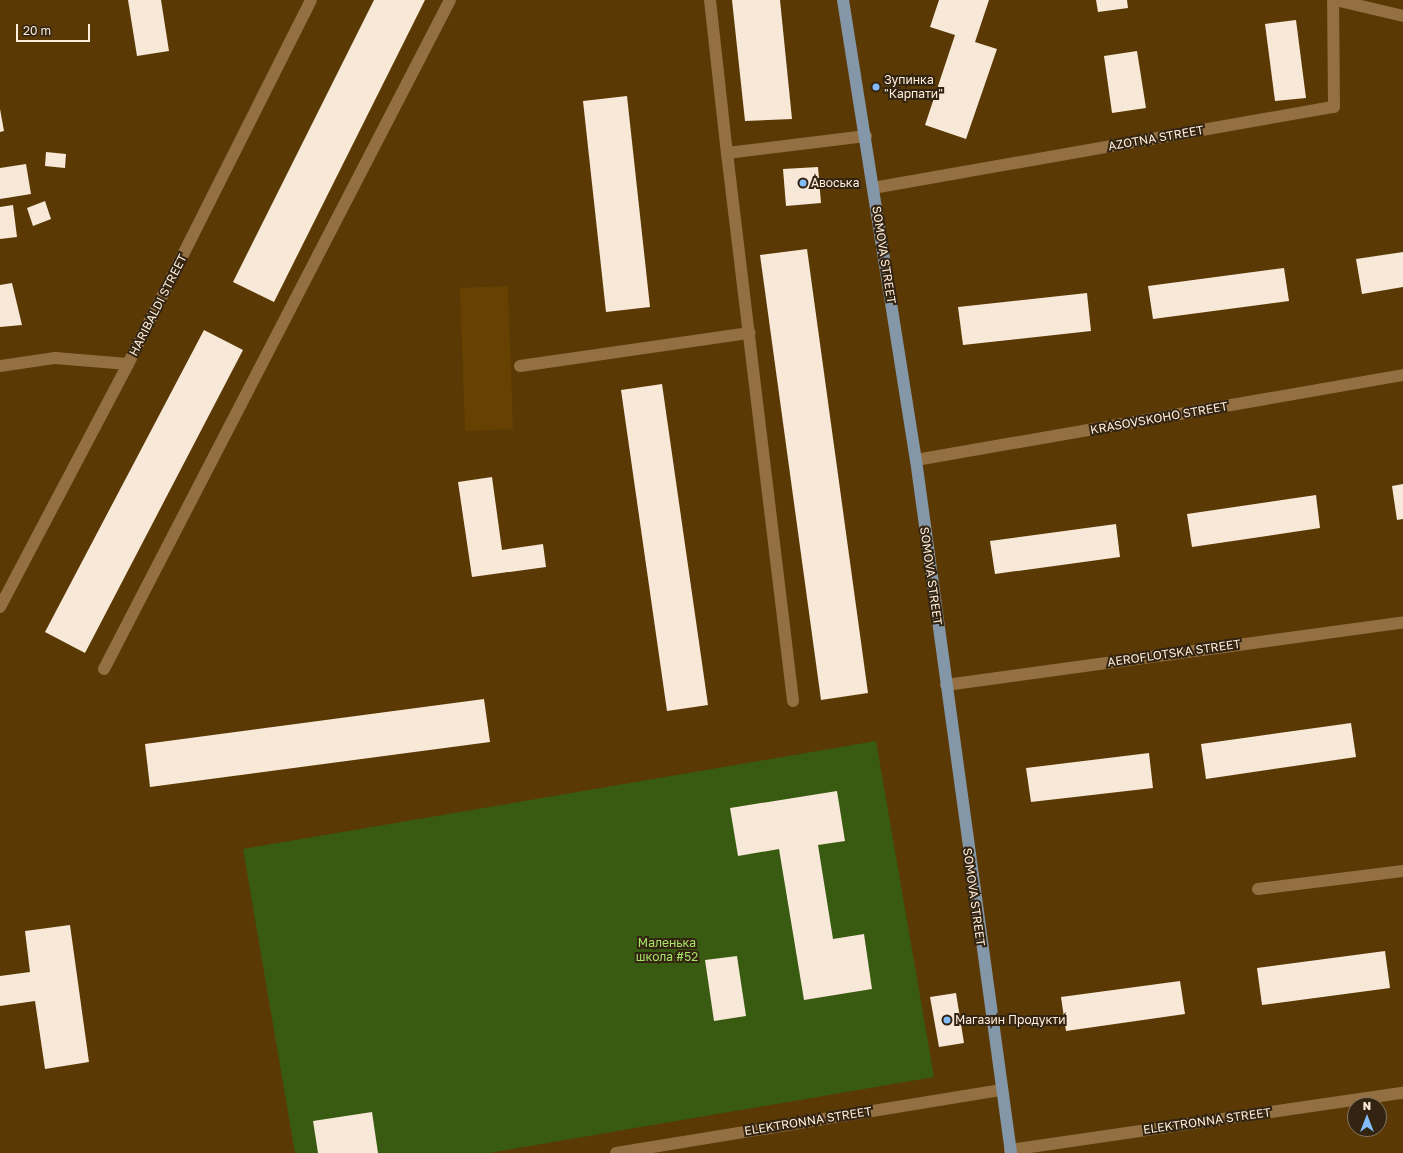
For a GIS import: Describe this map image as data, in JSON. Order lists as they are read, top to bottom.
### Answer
{
  "streets": {
    "main road": ["SOMOVA STREET"],
    "street": [
      "AZOTNA STREET",
      "HARIBALDI STREET",
      "KRASOVSKOHO STREET",
      "AEROFLOTSKA STREET",
      "ELEKTRONNA STREET"
    ]
  },
  "crossings": [
    ["AZOTNA STREET", "SOMOVA STREET"],
    ["SOMOVA STREET", "KRASOVSKOHO STREET"],
    ["SOMOVA STREET", "AEROFLOTSKA STREET"],
    ["SOMOVA STREET", "ELEKTRONNA STREET"]
  ],
  "parks": ["Маленька школа #52"],
  "places": ["Зупинка \"Карпати\"", "Авоська", "Магазин Продукти"],
  "scale_bar": "20 m",
  "north": "top"
}
